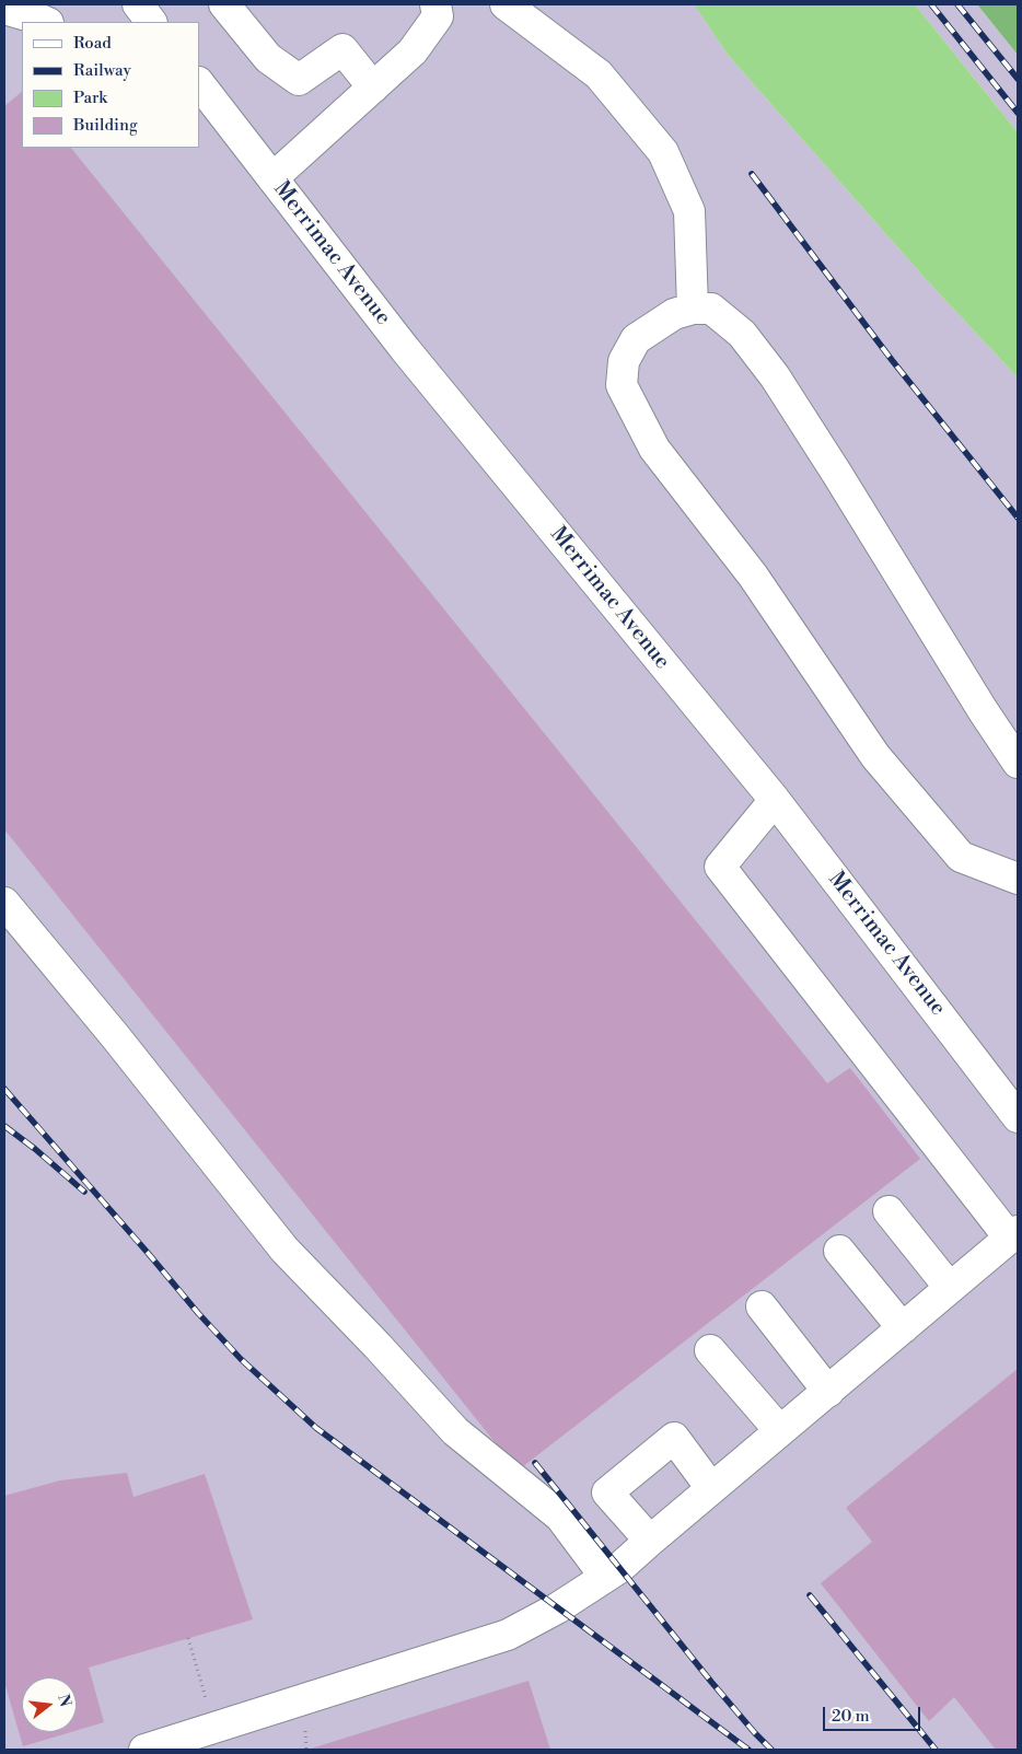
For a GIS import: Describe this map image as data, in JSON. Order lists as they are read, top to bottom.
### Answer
{
  "streets": {
    "street": ["Merrimac Avenue"]
  },
  "legend": [
    "Road",
    "Railway",
    "Park",
    "Building"
  ],
  "scale_bar": "20 m",
  "north": "right"
}
